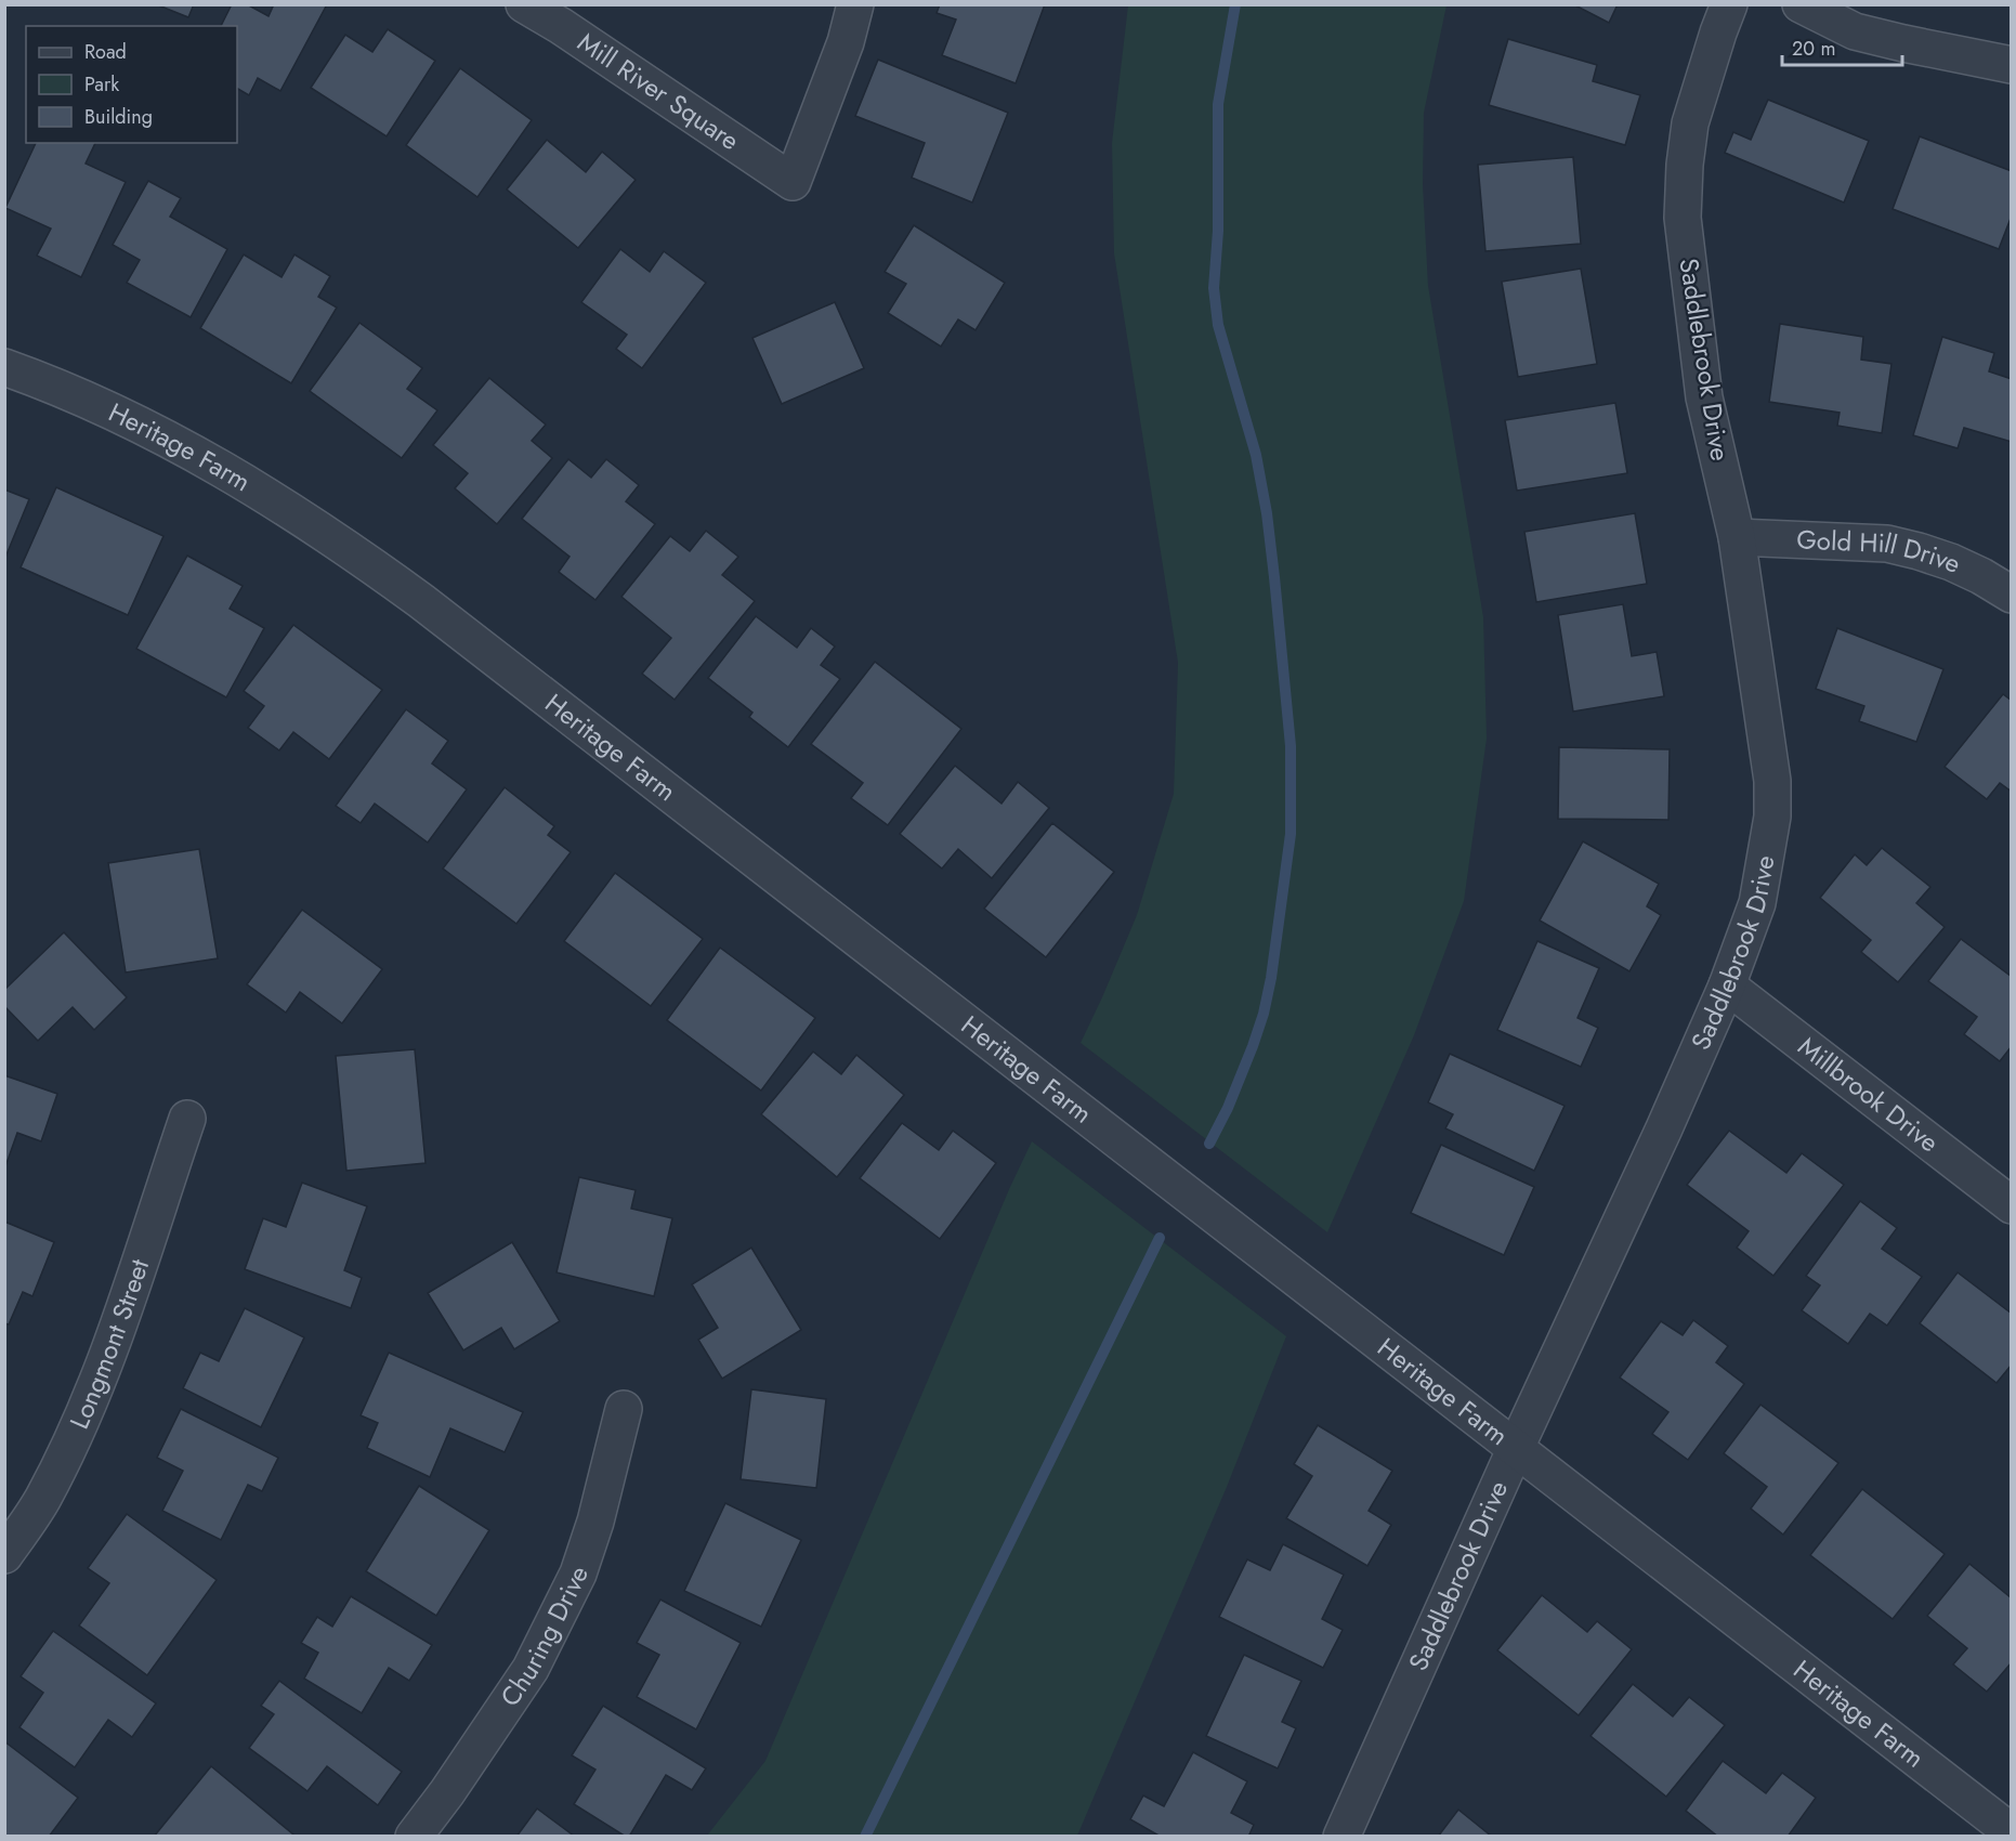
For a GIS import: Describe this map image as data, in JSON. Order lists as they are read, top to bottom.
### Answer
{
  "streets": {
    "street": [
      "Mill River Square",
      "Saddlebrook Drive",
      "Heritage Farm",
      "Gold Hill Drive",
      "Millbrook Drive",
      "Longmont Street",
      "Churing Drive"
    ]
  },
  "crossings": [
    ["Saddlebrook Drive", "Heritage Farm"],
    ["Saddlebrook Drive", "Gold Hill Drive"],
    ["Saddlebrook Drive", "Millbrook Drive"]
  ],
  "legend": ["Road", "Park", "Building"],
  "scale_bar": "20 m"
}
